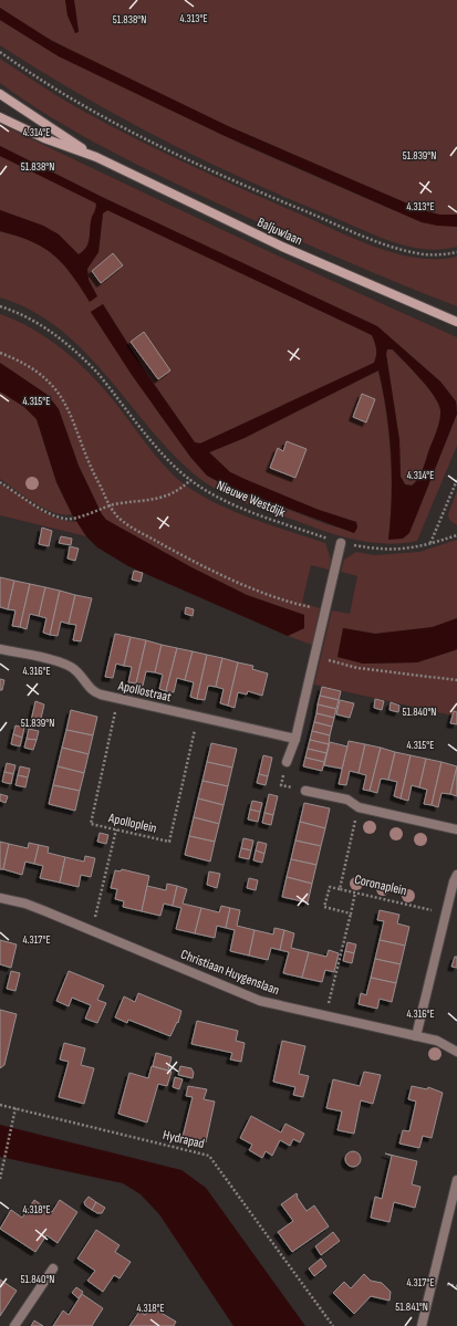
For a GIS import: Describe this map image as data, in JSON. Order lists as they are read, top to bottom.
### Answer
{
  "streets": {
    "main road": ["Baljuwlaan"],
    "street": ["Apollostraat", "Christiaan Huygenslaan"],
    "path": [
      "Nieuwe Westdijk",
      "Apolloplein",
      "Coronaplein",
      "Hydrapad"
    ]
  },
  "crossings": [
    ["Apollostraat", "Apolloplein"]
  ],
  "coordinates": [
    "4.313°E",
    "51.838°N",
    "4.314°E",
    "51.839°N",
    "4.315°E",
    "4.316°E",
    "51.840°N",
    "4.317°E",
    "4.318°E",
    "51.841°N"
  ]
}
